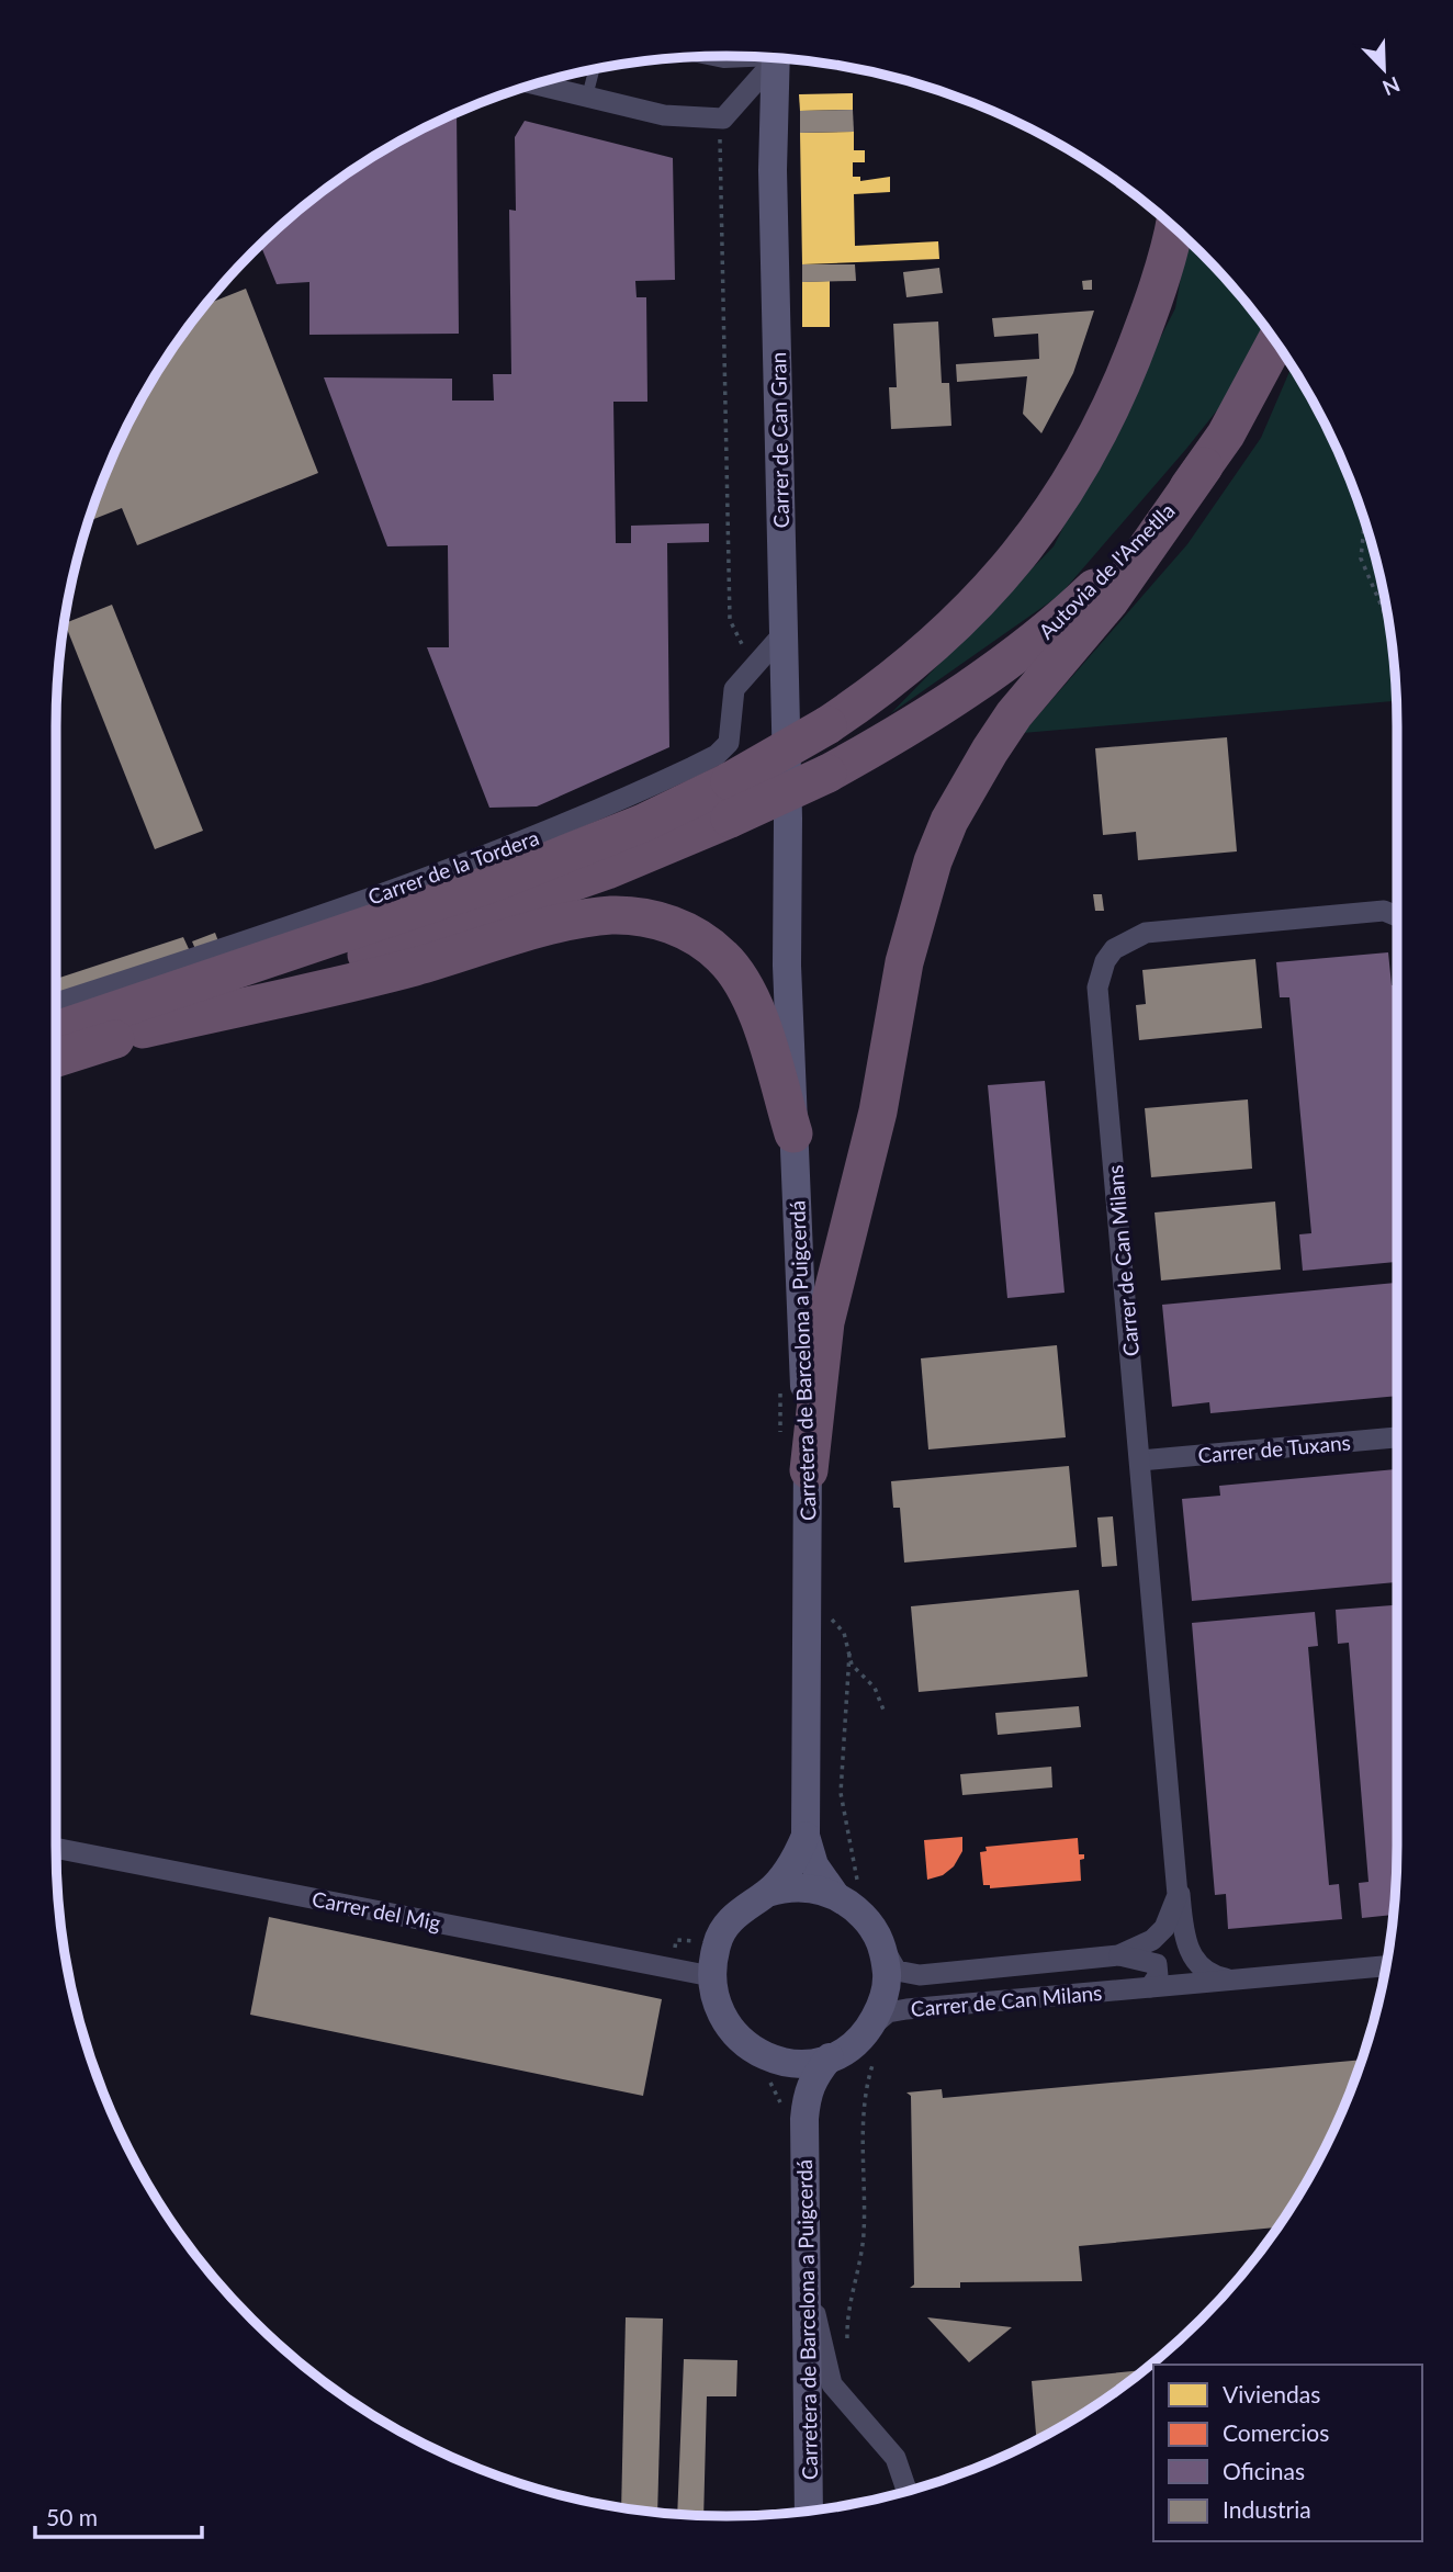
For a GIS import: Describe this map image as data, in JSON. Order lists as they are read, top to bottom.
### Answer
{
  "streets": {
    "highway": ["Autovia de l'Ametlla"],
    "main road": ["Carrer de Can Gran", "Carretera de Barcelona a Puigcerdá"],
    "street": [
      "Carrer de la Tordera",
      "Carrer de Can Milans",
      "Carrer de Tuxans",
      "Carrer del Mig"
    ]
  },
  "crossings": [
    ["Carrer de Can Gran", "Carrer de la Tordera"],
    ["Carrer de Can Gran", "Carretera de Barcelona a Puigcerdá"],
    ["Carrer de Can Milans", "Carretera de Barcelona a Puigcerdá"],
    ["Carrer de Can Milans", "Carrer de Tuxans"],
    ["Carrer de Can Milans", "Carrer del Mig"],
    ["Carretera de Barcelona a Puigcerdá", "Carrer del Mig"]
  ],
  "legend": [
    "Viviendas",
    "Comercios",
    "Oficinas",
    "Industria"
  ],
  "scale_bar": "50 m",
  "north": "bottom right"
}
